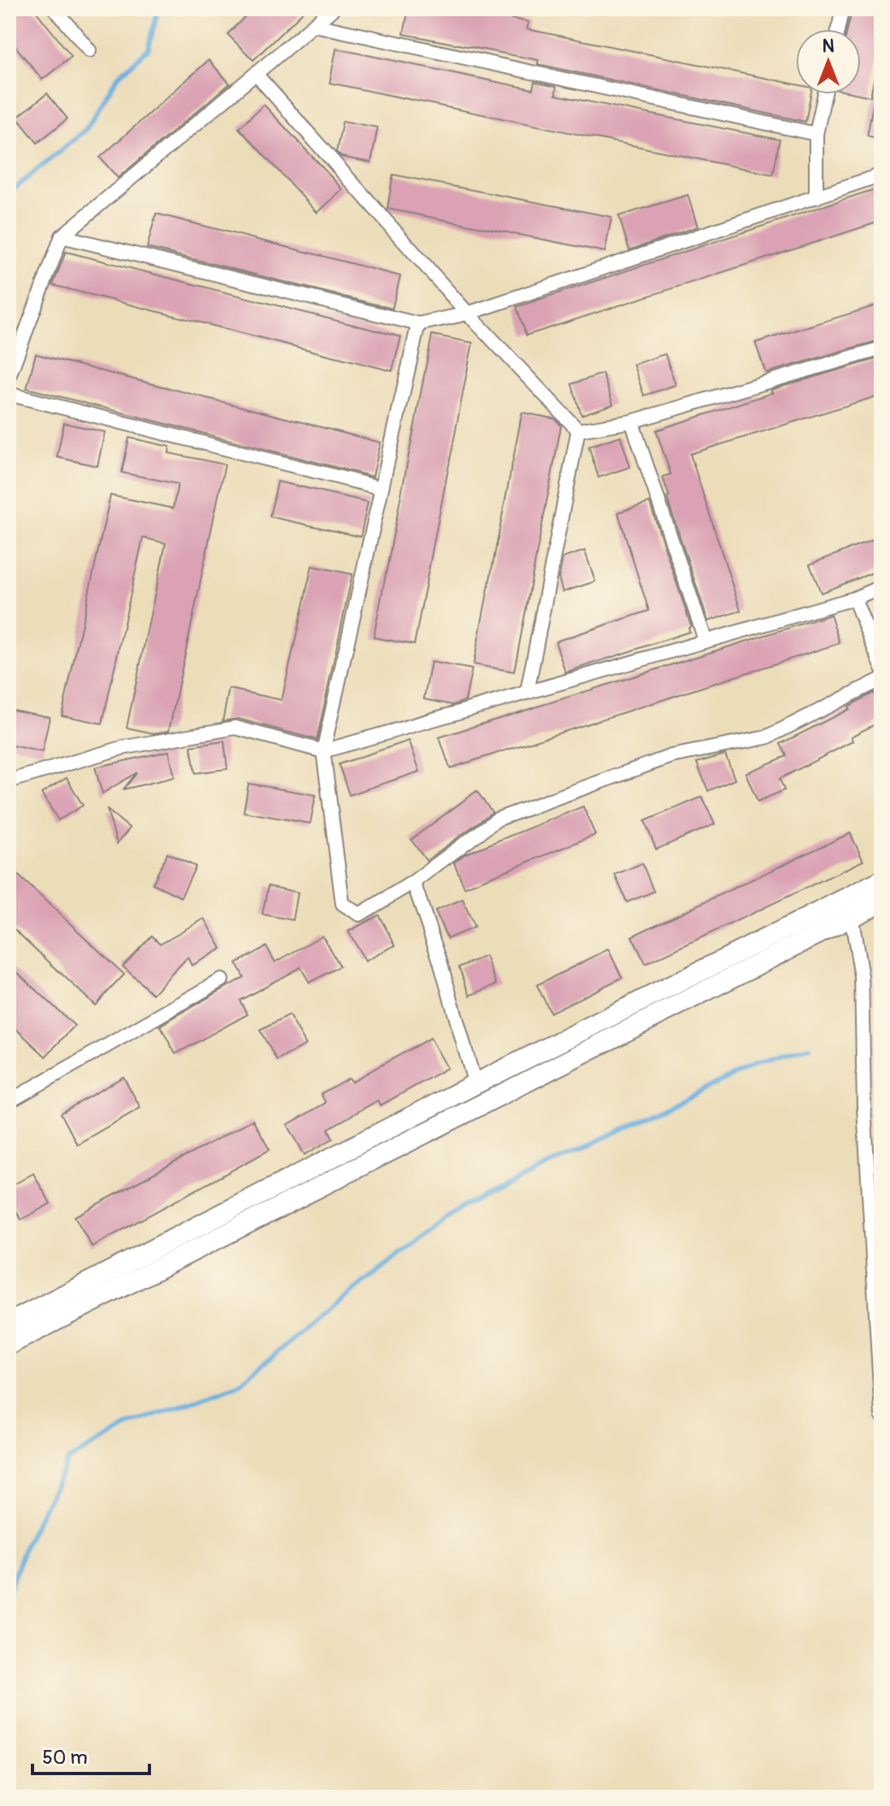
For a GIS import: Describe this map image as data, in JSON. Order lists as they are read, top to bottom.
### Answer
{
  "scale_bar": "50 m",
  "north": "top"
}
